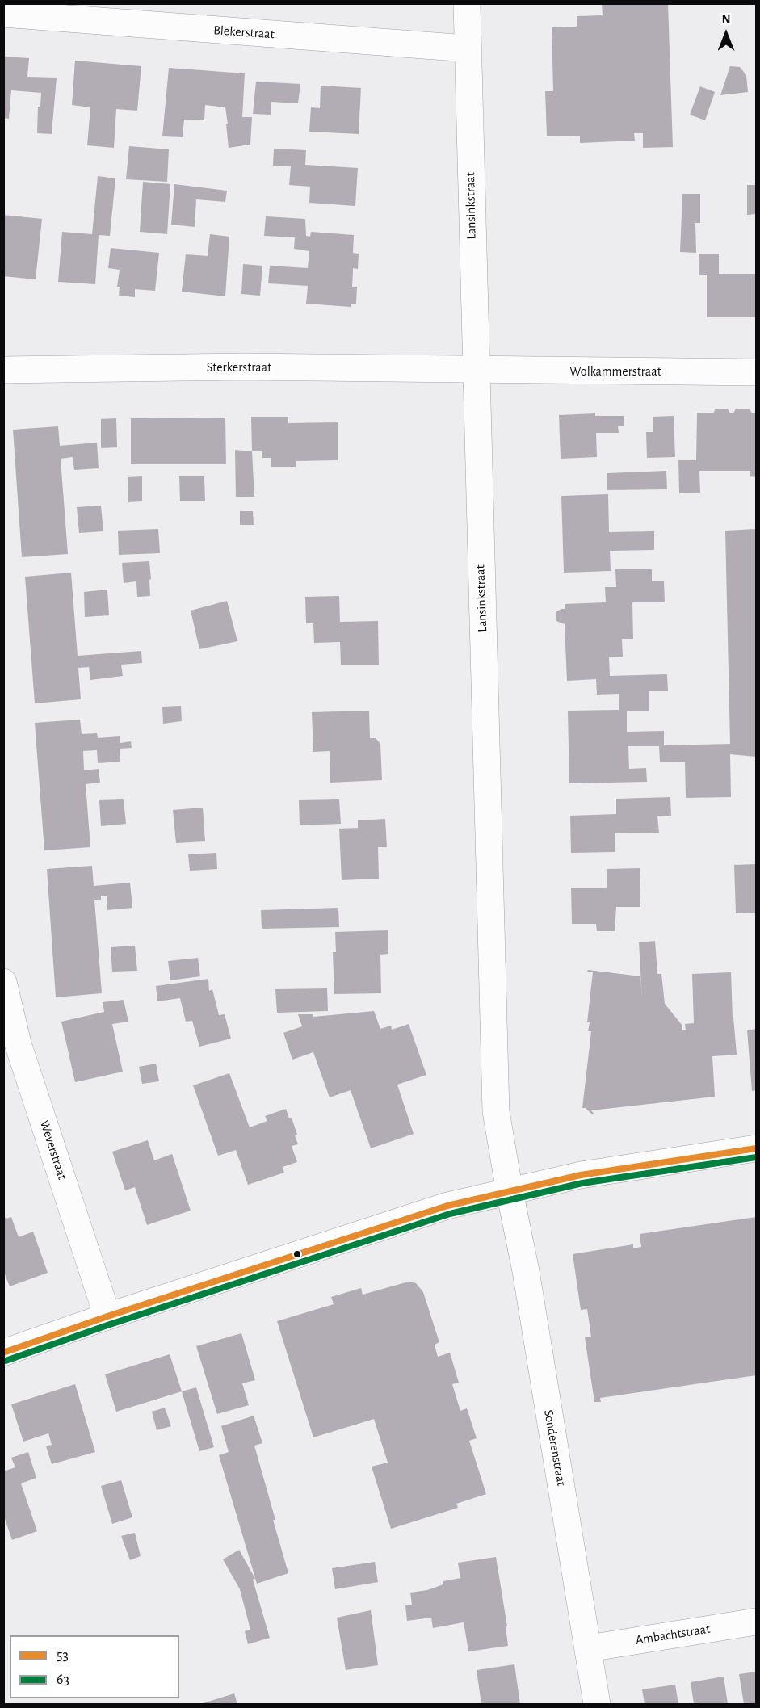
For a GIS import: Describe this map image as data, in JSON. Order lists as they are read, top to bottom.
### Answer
{
  "streets": {
    "street": [
      "Blekerstraat",
      "Lansinkstraat",
      "Sterkerstraat",
      "Wolkammerstraat",
      "Weverstraat",
      "Sonderenstraat",
      "Ambachtstraat"
    ]
  },
  "crossings": [
    ["Blekerstraat", "Lansinkstraat"],
    ["Lansinkstraat", "Sterkerstraat"],
    ["Lansinkstraat", "Wolkammerstraat"],
    ["Lansinkstraat", "Sonderenstraat"],
    ["Sterkerstraat", "Wolkammerstraat"],
    ["Sonderenstraat", "Ambachtstraat"]
  ],
  "lines": ["transit line 53", "transit line 63"],
  "legend": ["53", "63"],
  "north": "top"
}
